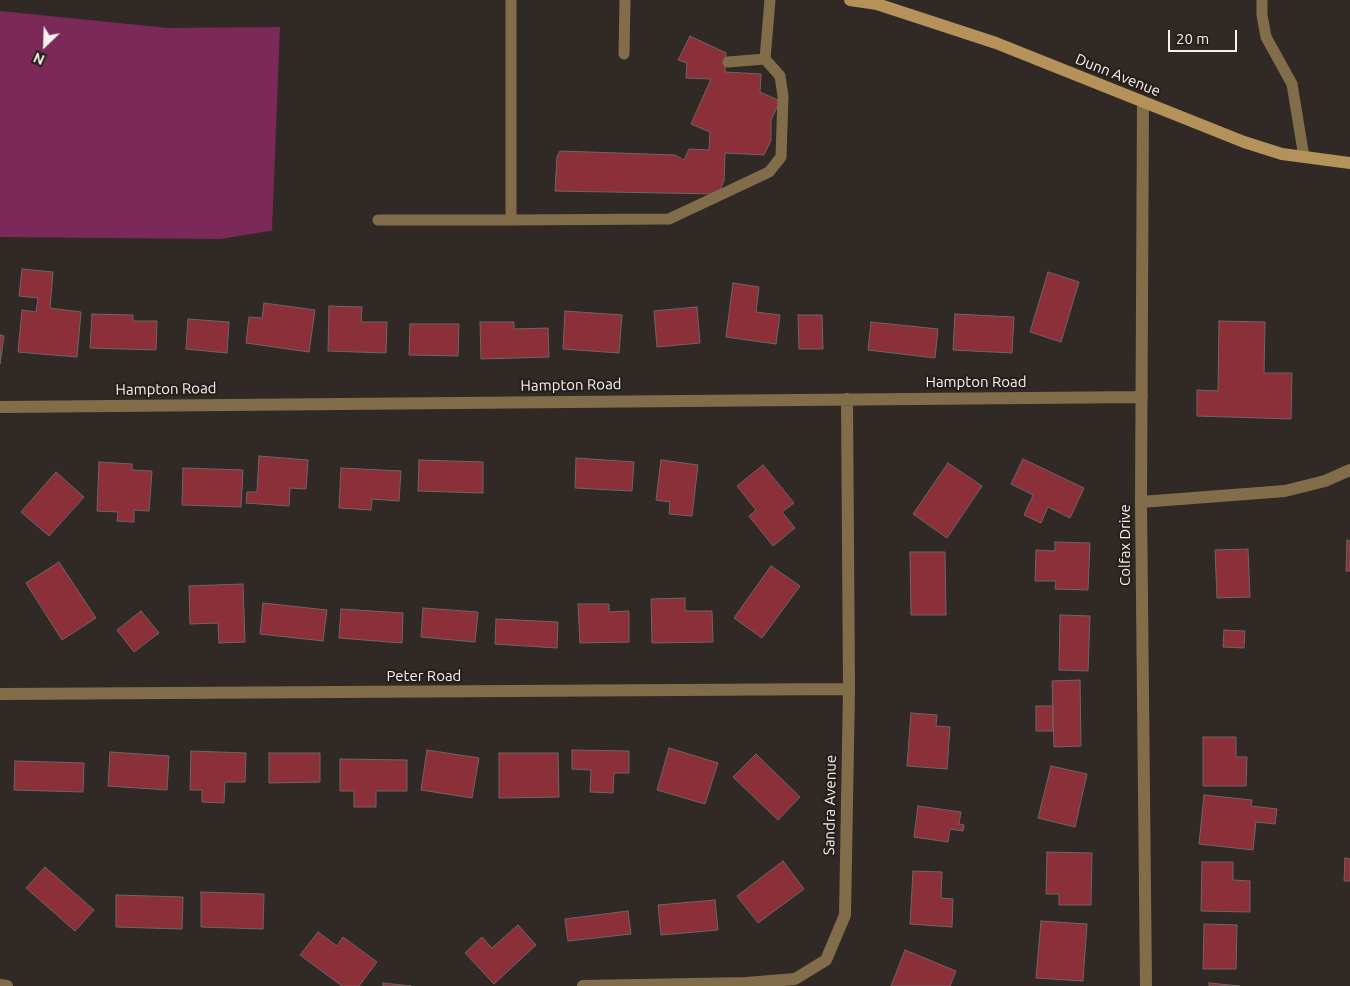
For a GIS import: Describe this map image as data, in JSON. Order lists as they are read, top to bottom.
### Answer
{
  "streets": {
    "main road": ["Dunn Avenue"],
    "street": [
      "Hampton Road",
      "Colfax Drive",
      "Peter Road",
      "Sandra Avenue"
    ]
  },
  "crossings": [
    ["Dunn Avenue", "Colfax Drive"],
    ["Hampton Road", "Colfax Drive"],
    ["Hampton Road", "Sandra Avenue"],
    ["Peter Road", "Sandra Avenue"]
  ],
  "scale_bar": "20 m",
  "north": "bottom left"
}
